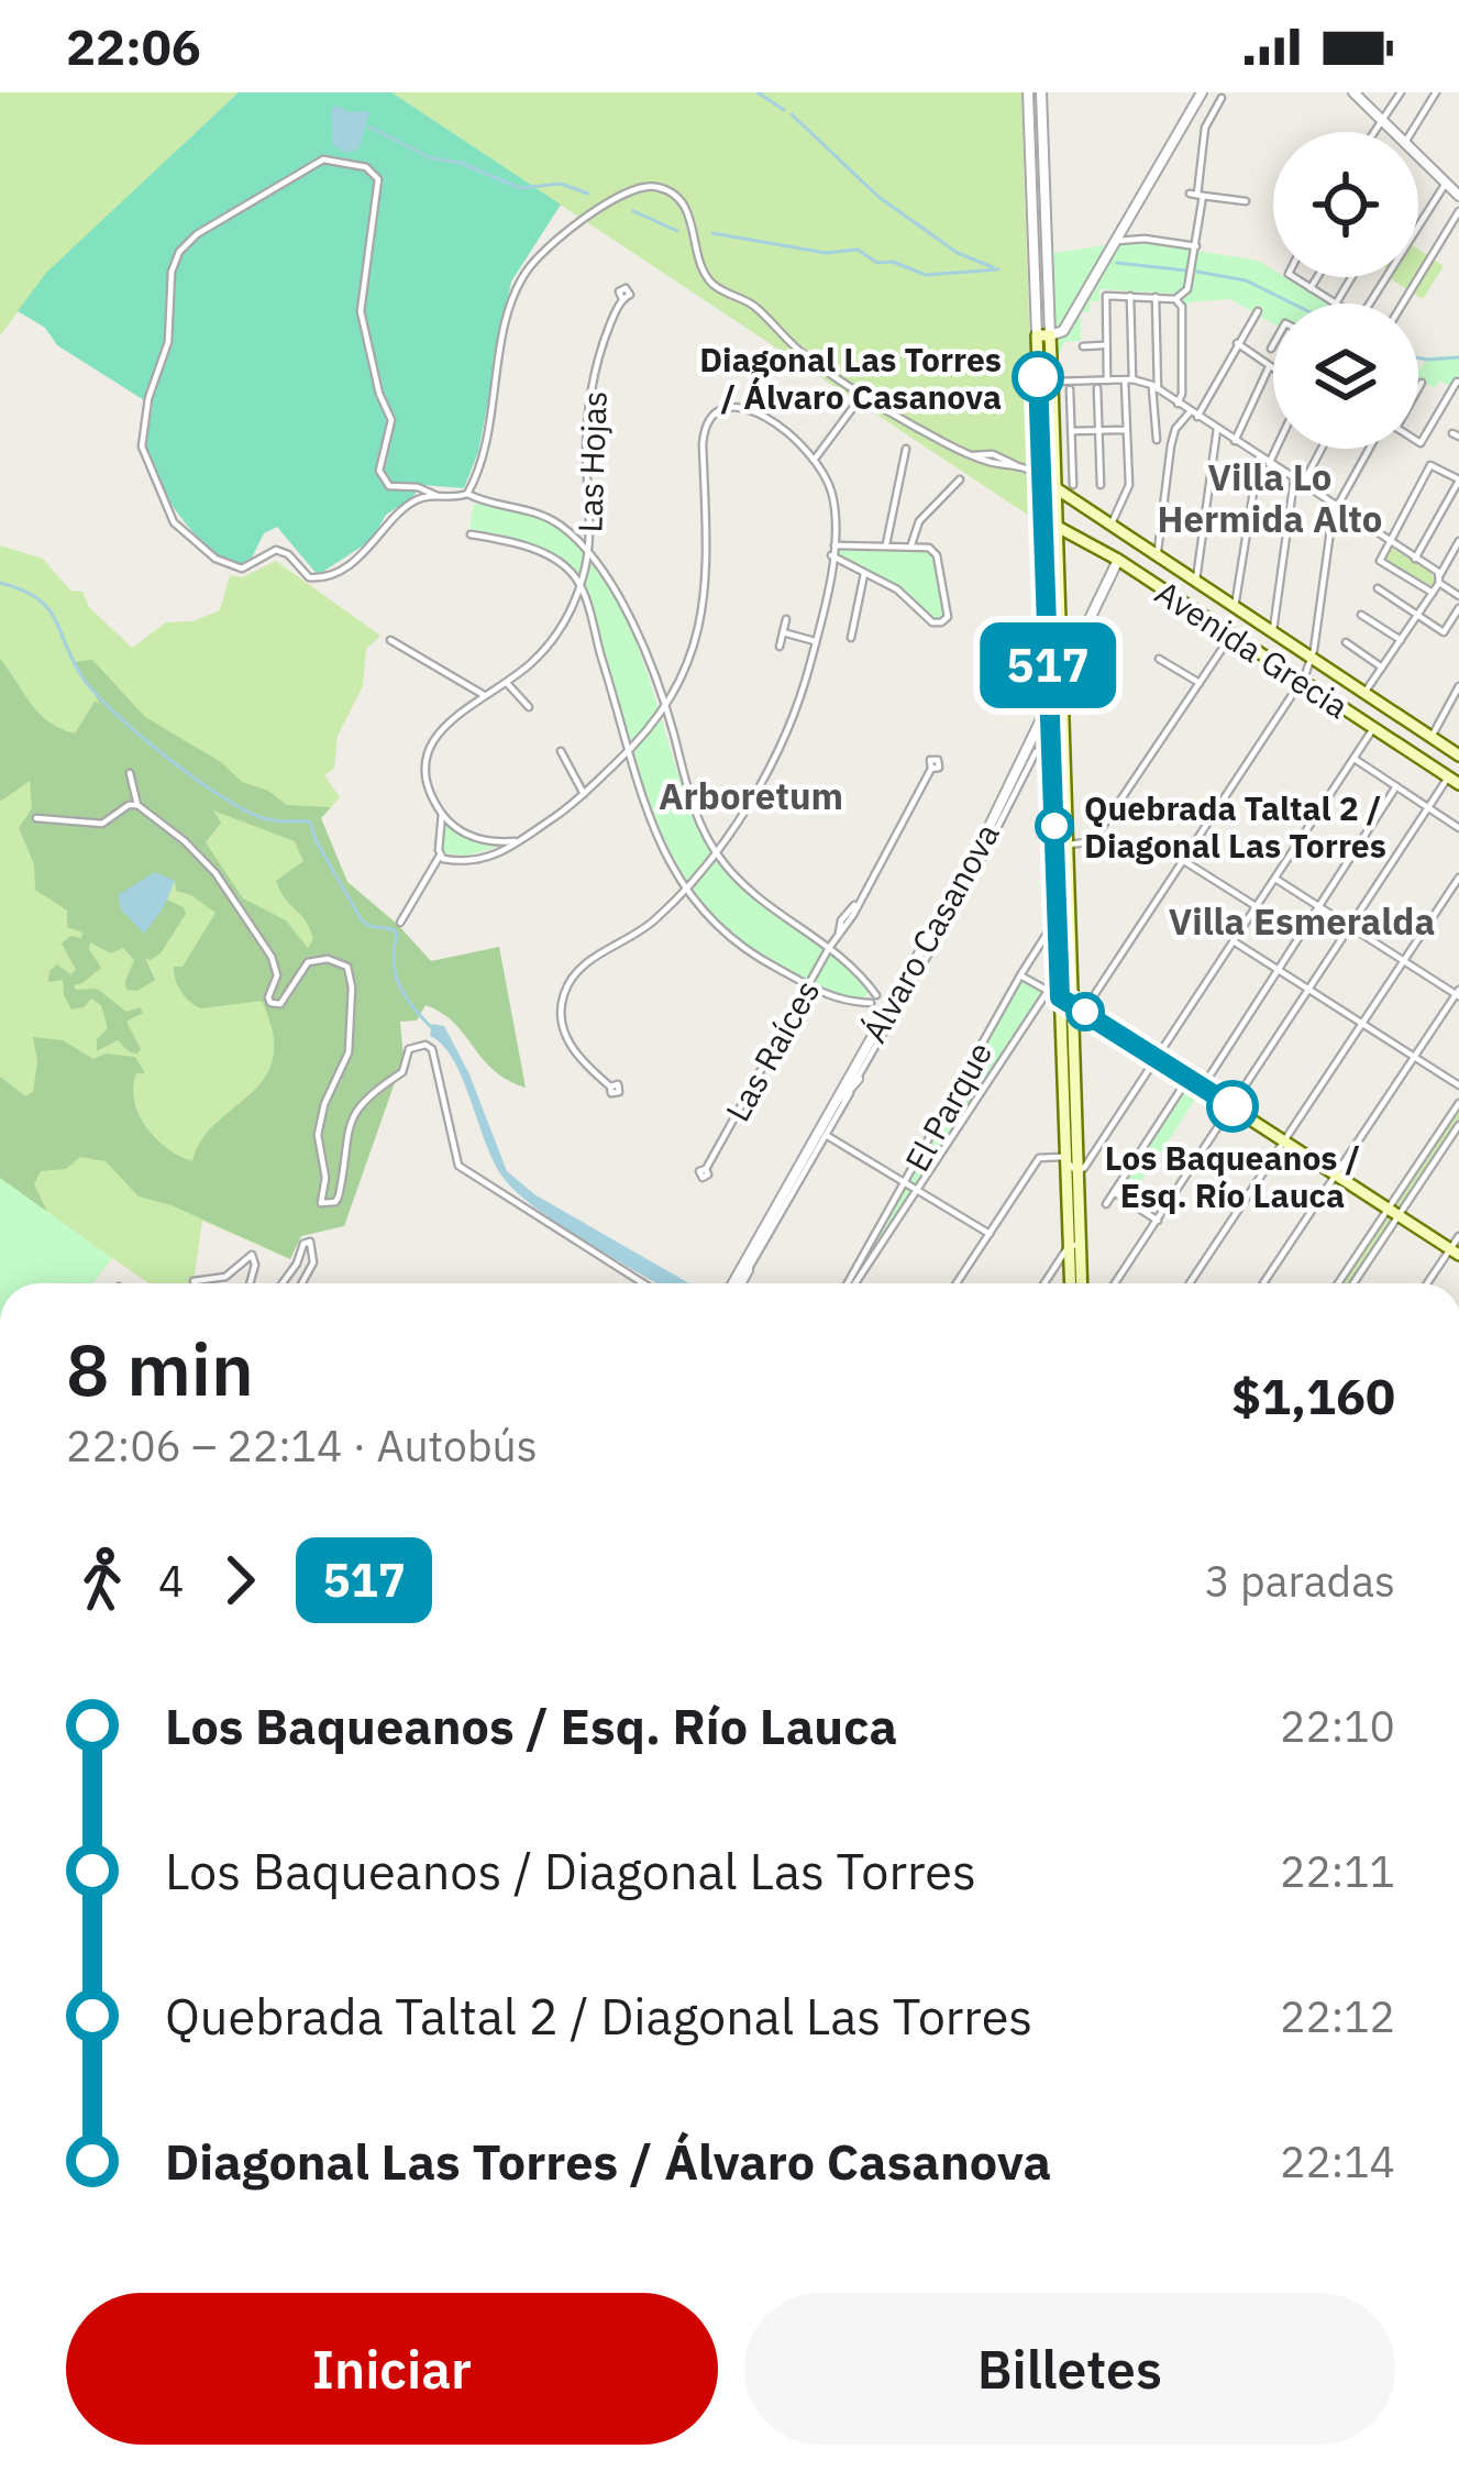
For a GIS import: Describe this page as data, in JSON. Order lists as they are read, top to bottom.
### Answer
{
  "streets": {
    "main road": ["Avenida Grecia"],
    "street": [
      "Las Hojas",
      "Álvaro Casanova",
      "Las Raíces",
      "El Parque"
    ]
  },
  "crossings": [
    ["Avenida Grecia", "Álvaro Casanova"]
  ],
  "districts": ["Villa Lo Hermida Alto", "Arboretum", "Villa Esmeralda"],
  "places": ["Diagonal Las Torres / Álvaro Casanova", "Quebrada Taltal 2 / Diagonal Las Torres", "Los Baqueanos / Esq. Río Lauca"],
  "lines": ["bus line 517"],
  "page": {
    "status": "22:06",
    "on_map": "517",
    "heading": ["8 min", "22:06 – 22:14 · Autobús", "$1,160"],
    "legs": ["4", "517", "3 paradas"],
    "list": [
      {
        "name": "Los Baqueanos / Esq. Río Lauca",
        "value": "22:10"
      },
      {
        "name": "Los Baqueanos / Diagonal Las Torres",
        "value": "22:11"
      },
      {
        "name": "Quebrada Taltal 2 / Diagonal Las Torres",
        "value": "22:12"
      },
      {
        "name": "Diagonal Las Torres / Álvaro Casanova",
        "value": "22:14"
      }
    ],
    "buttons": ["Iniciar", "Billetes"]
  }
}
